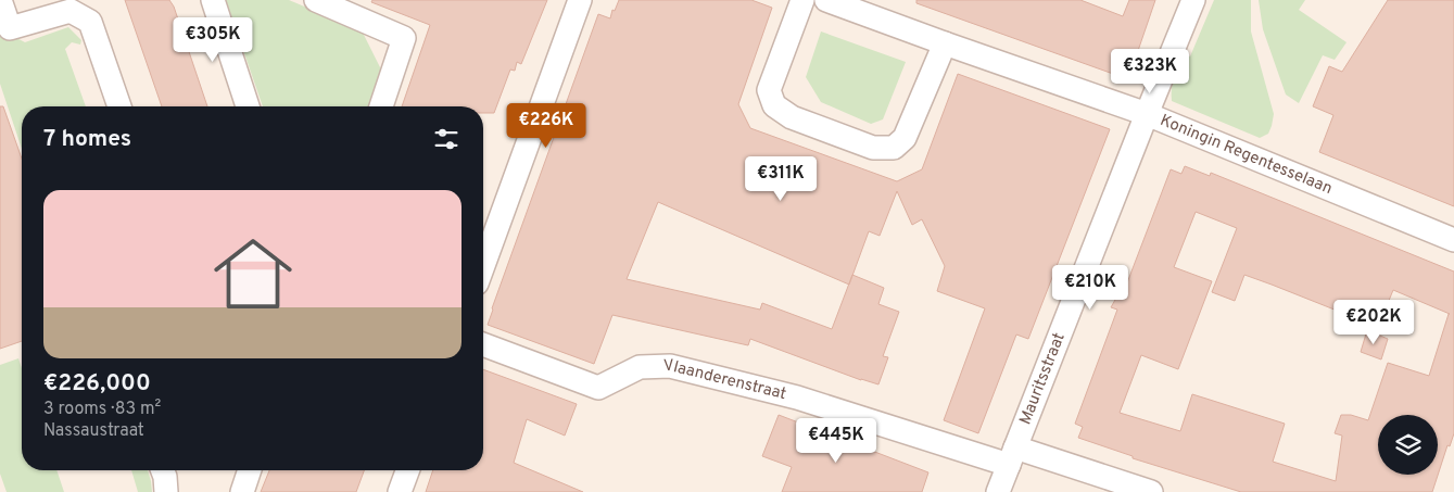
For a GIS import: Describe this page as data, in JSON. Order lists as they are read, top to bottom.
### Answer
{
  "streets": {
    "street": ["Koningin Regentesselaan", "Mauritsstraat", "Vlaanderenstraat"]
  },
  "crossings": [
    ["Koningin Regentesselaan", "Mauritsstraat"],
    ["Mauritsstraat", "Vlaanderenstraat"]
  ],
  "page": {
    "price": [
      "€305K",
      "€323K",
      "€226K",
      "€311K",
      "€210K",
      "€202K",
      "€445K"
    ],
    "heading": "7 homes",
    "list": [
      {
        "name": "€226,000",
        "note": "3 rooms · 83 m² · Nassaustraat"
      }
    ]
  }
}
